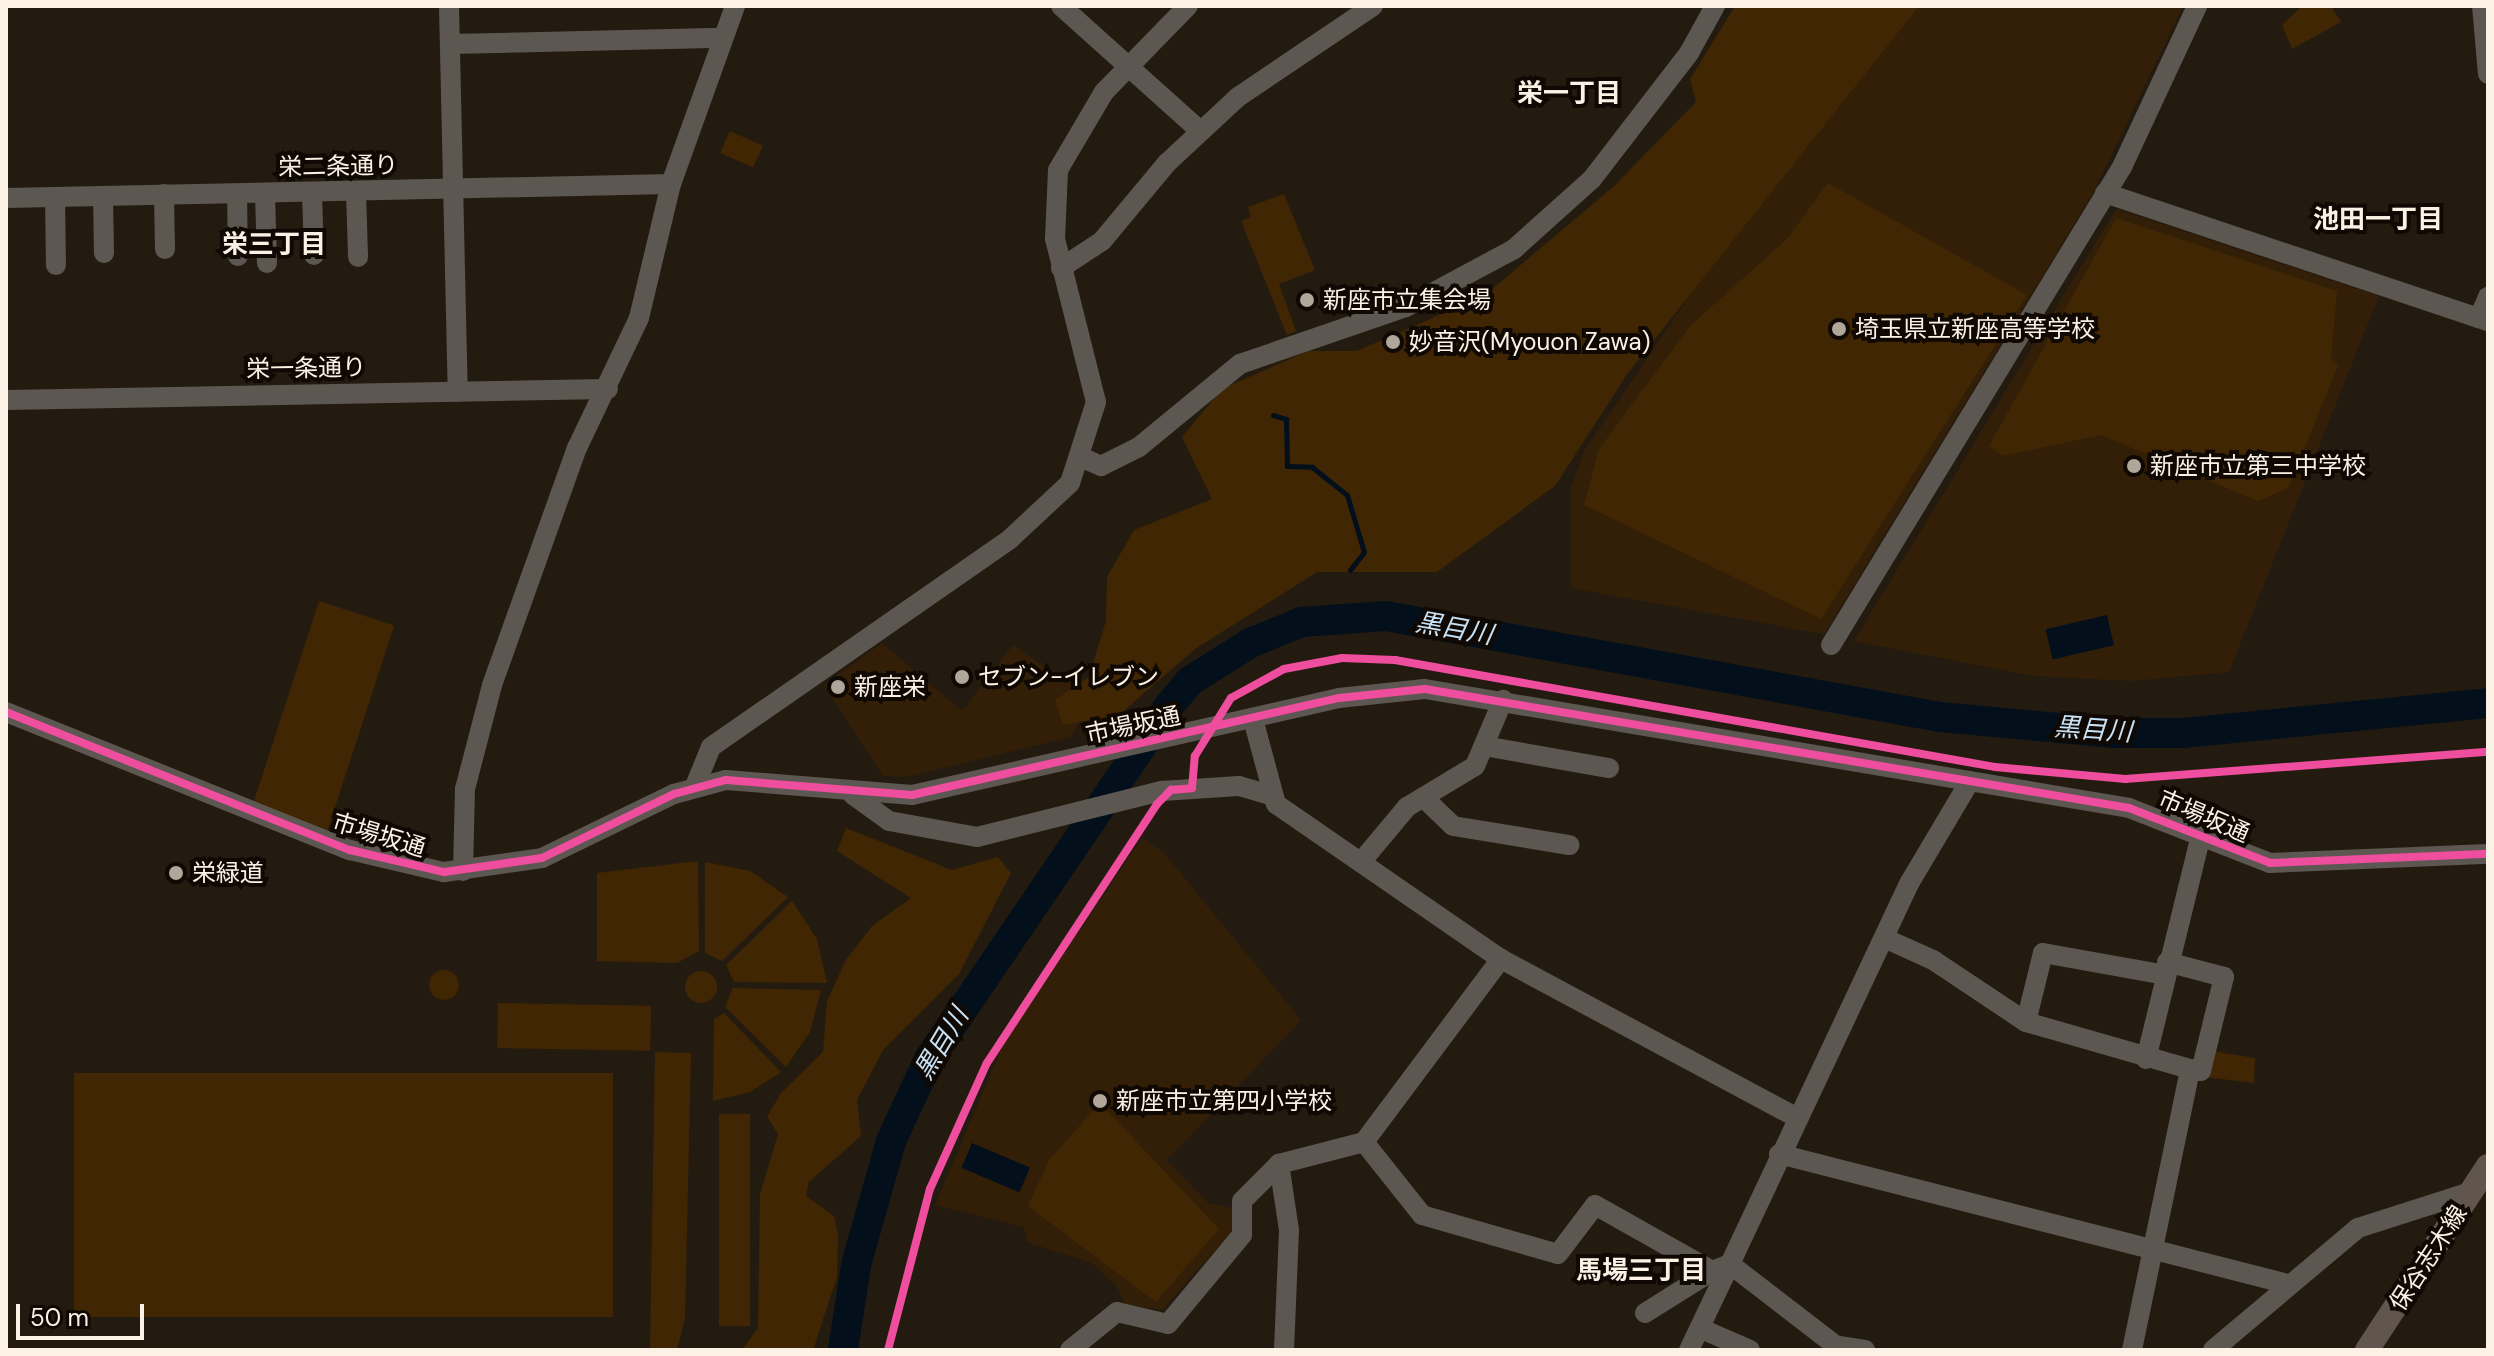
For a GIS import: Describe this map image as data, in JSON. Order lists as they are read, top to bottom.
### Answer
{
  "streets": {
    "main road": ["保谷志木線"],
    "street": ["栄二条通り", "栄一条通り", "市場坂通"]
  },
  "districts": [
    "栄一丁目",
    "池田一丁目",
    "栄三丁目",
    "馬場三丁目"
  ],
  "water": ["黒目川"],
  "places": [
    "新座市立集会場",
    "埼玉県立新座高等学校",
    "妙音沢(Myouon Zawa)",
    "新座市立第三中学校",
    "セブン-イレブン",
    "新座栄",
    "栄緑道",
    "新座市立第四小学校"
  ],
  "scale_bar": "50 m"
}
